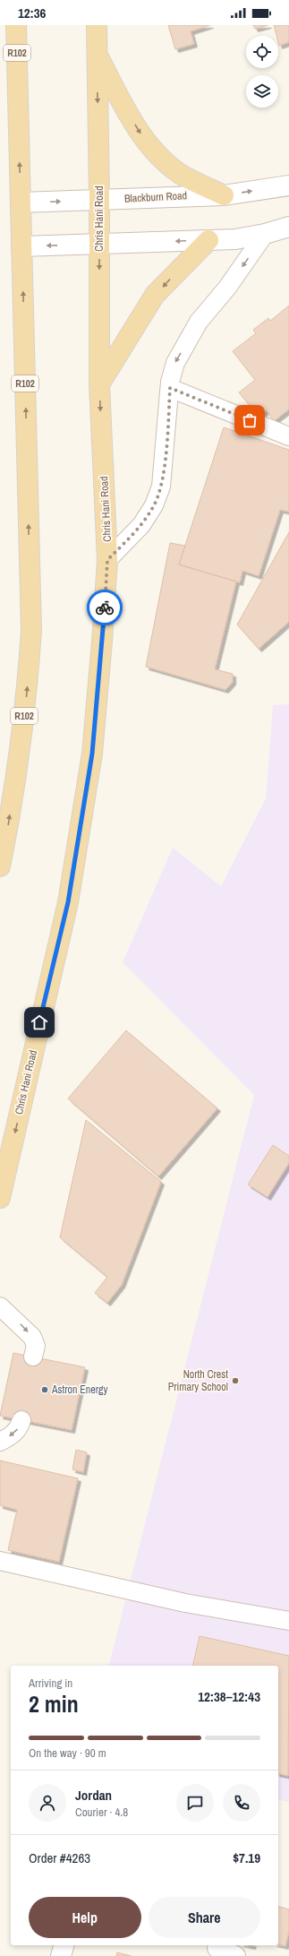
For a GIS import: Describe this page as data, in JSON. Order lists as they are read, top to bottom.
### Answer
{
  "streets": {
    "main road": ["R102", "Chris Hani Road"],
    "street": ["Blackburn Road"]
  },
  "crossings": [
    ["R102", "Blackburn Road"],
    ["Blackburn Road", "Chris Hani Road"]
  ],
  "places": ["North Crest Primary School", "Astron Energy"],
  "page": {
    "status": "12:36",
    "heading": ["2 min", "Arriving in", "12:38–12:43"],
    "panel": [
      "Jordan",
      "Courier · 4.8",
      "Order #4263",
      "$7.19"
    ],
    "bar": "On the way · 90 m",
    "buttons": ["Help", "Share"]
  }
}
